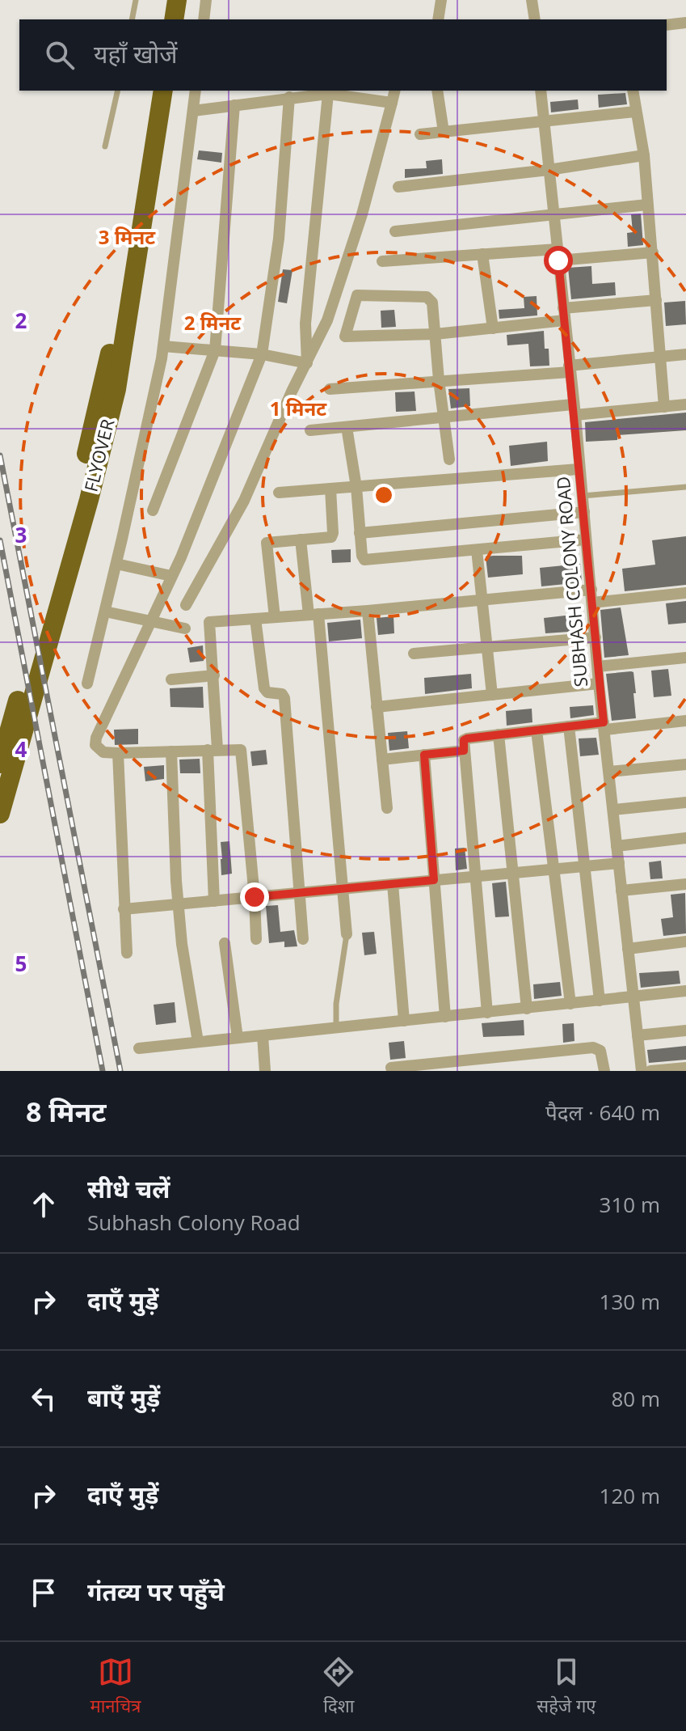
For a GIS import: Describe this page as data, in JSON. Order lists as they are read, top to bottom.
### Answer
{
  "streets": {
    "highway": ["FLYOVER"],
    "street": ["SUBHASH COLONY ROAD"]
  },
  "page": {
    "search": "यहाँ खोजें",
    "heading": ["8 मिनट", "पैदल · 640 m"],
    "list": [
      ["सीधे चलें", "Subhash Colony Road", "310 m"],
      ["दाएँ मुड़ें", "130 m"],
      ["बाएँ मुड़ें", "80 m"],
      ["दाएँ मुड़ें", "120 m"],
      "गंतव्य पर पहुँचे"
    ],
    "nav": ["मानचित्र", "दिशा", "सहेजे गए"]
  },
  "grid": {
    "rows": [
      "2",
      "3",
      "4",
      "5"
    ]
  },
  "rings": ["3 मिनट", "2 मिनट", "1 मिनट"]
}
